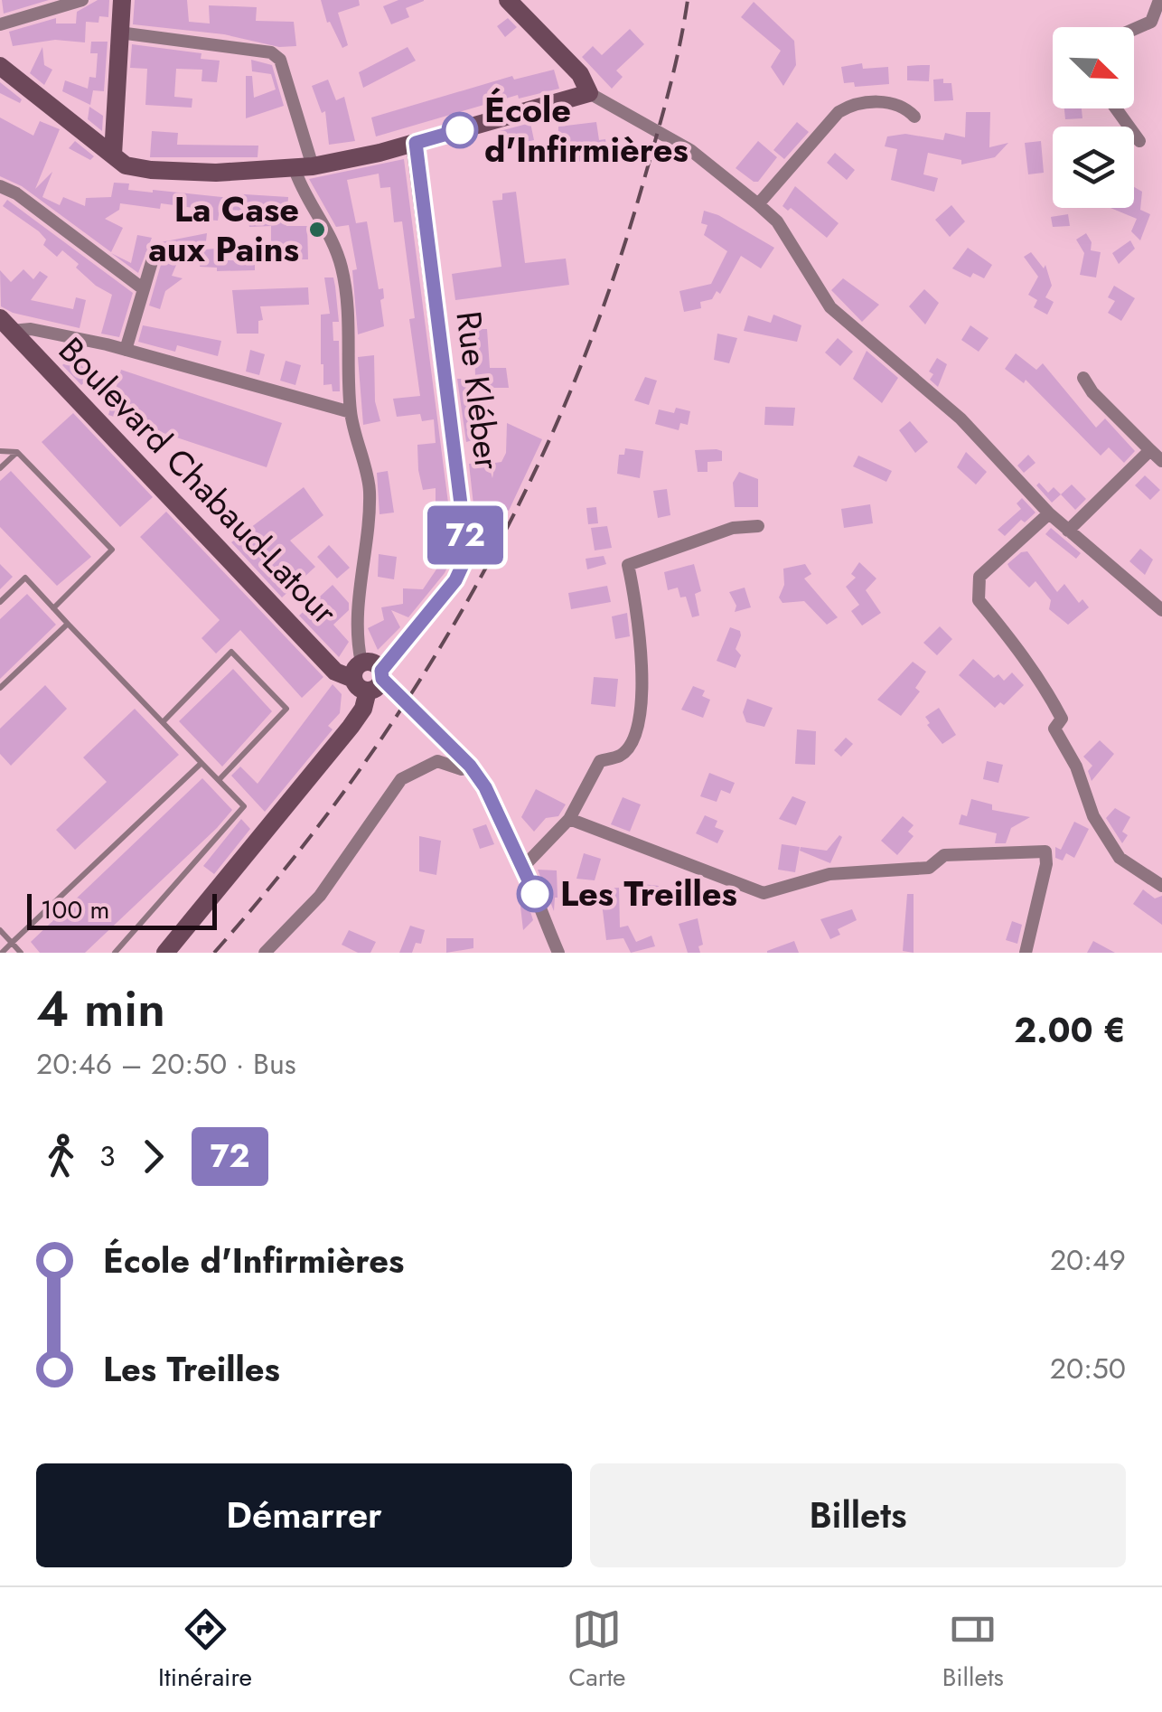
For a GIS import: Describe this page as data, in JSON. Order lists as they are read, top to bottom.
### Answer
{
  "streets": {
    "street": ["Rue Kléber", "Boulevard Chabaud-Latour"]
  },
  "crossings": [
    ["Rue Kléber", "Boulevard Chabaud-Latour"]
  ],
  "places": ["École d'Infirmières", "La Case aux Pains", "Les Treilles"],
  "lines": ["bus line 72"],
  "scale_bar": "100 m",
  "north": "bottom right",
  "page": {
    "on_map": "72",
    "scale": "100 m",
    "heading": ["4 min", "20:46 – 20:50 · Bus", "2.00 €"],
    "legs": ["3", "72"],
    "list": [
      {
        "name": "École d'Infirmières",
        "value": "20:49"
      },
      {
        "name": "Les Treilles",
        "value": "20:50"
      }
    ],
    "buttons": ["Démarrer", "Billets"],
    "tabs": ["Itinéraire", "Carte", "Billets"]
  }
}
